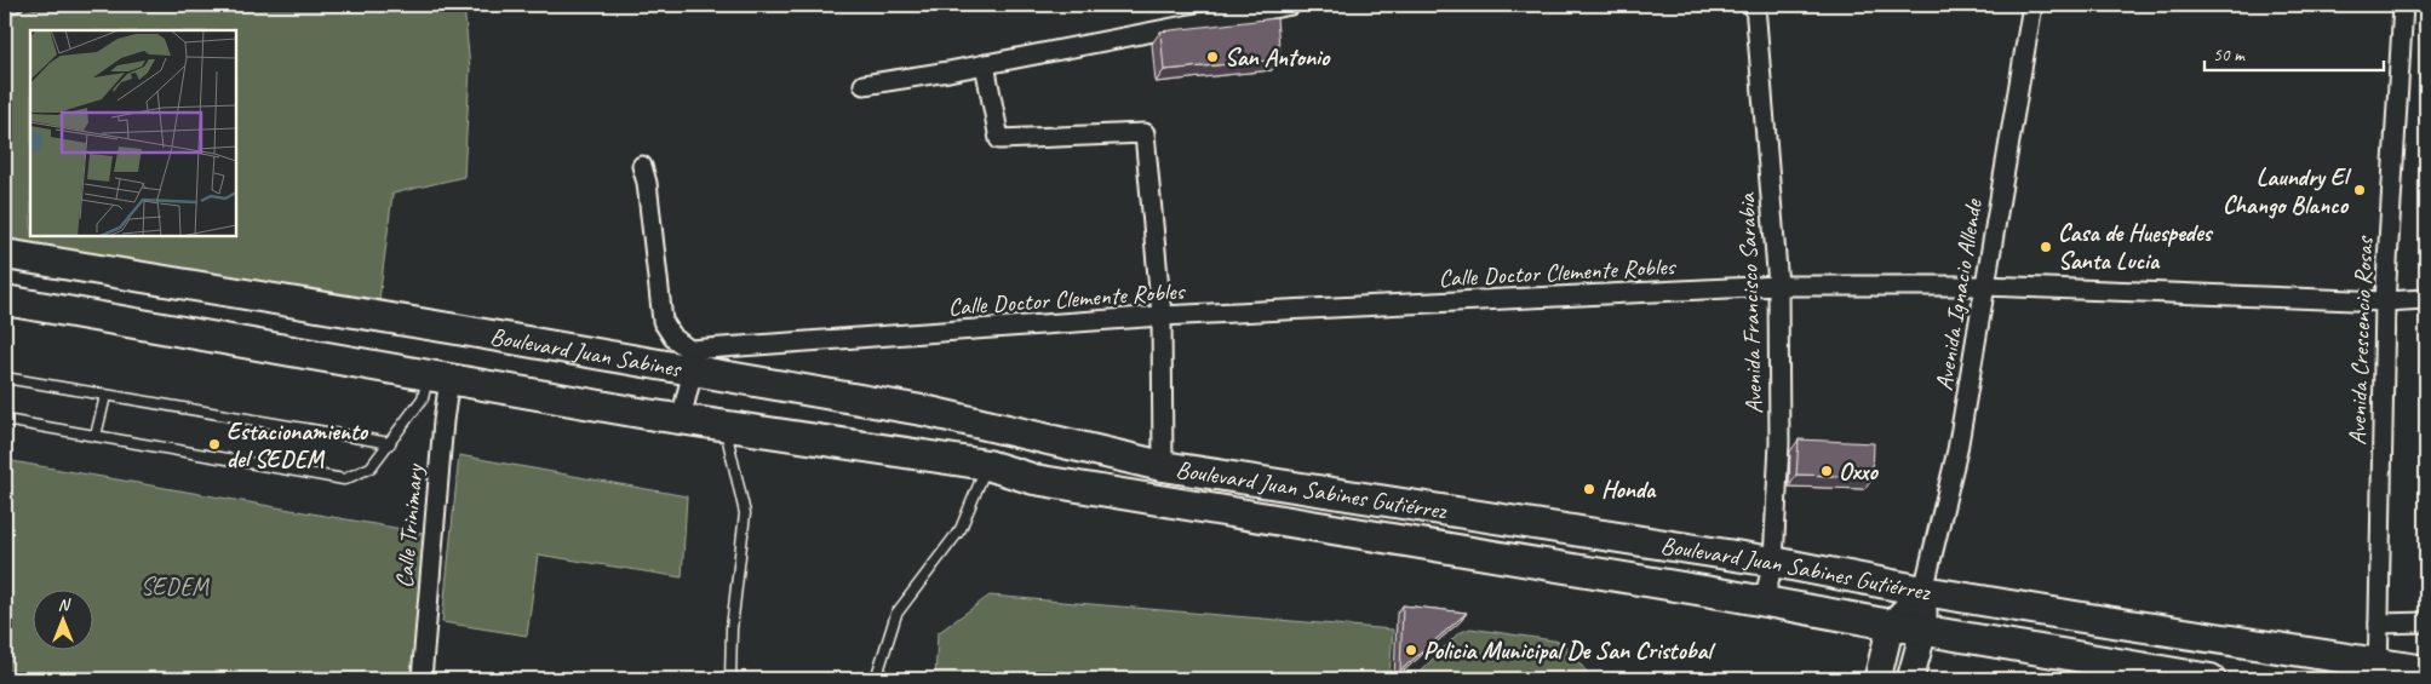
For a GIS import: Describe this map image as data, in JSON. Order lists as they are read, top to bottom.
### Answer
{
  "streets": {
    "main road": ["Boulevard Juan Sabines", "Boulevard Juan Sabines Gutiérrez"],
    "street": [
      "Calle Doctor Clemente Robles",
      "Avenida Ignacio Allende",
      "Avenida Francisco Sarabia",
      "Avenida Crescencio Rosas",
      "Calle Trinimary"
    ]
  },
  "crossings": [
    ["Calle Doctor Clemente Robles", "Avenida Ignacio Allende"],
    ["Calle Doctor Clemente Robles", "Avenida Francisco Sarabia"],
    ["Calle Doctor Clemente Robles", "Avenida Crescencio Rosas"],
    ["Calle Doctor Clemente Robles", "Boulevard Juan Sabines"],
    ["Avenida Ignacio Allende", "Boulevard Juan Sabines Gutiérrez"],
    ["Avenida Francisco Sarabia", "Boulevard Juan Sabines Gutiérrez"],
    ["Avenida Crescencio Rosas", "Boulevard Juan Sabines Gutiérrez"],
    ["Boulevard Juan Sabines", "Boulevard Juan Sabines Gutiérrez"],
    ["Boulevard Juan Sabines", "Calle Trinimary"]
  ],
  "parks": ["SEDEM"],
  "places": [
    "San Antonio",
    "Laundry El Chango Blanco",
    "Casa de Huespedes Santa Lucia",
    "Estacionamiento del SEDEM",
    "Oxxo",
    "Honda",
    "Policia Municipal De San Cristobal"
  ],
  "scale_bar": "50 m",
  "north": "top"
}
